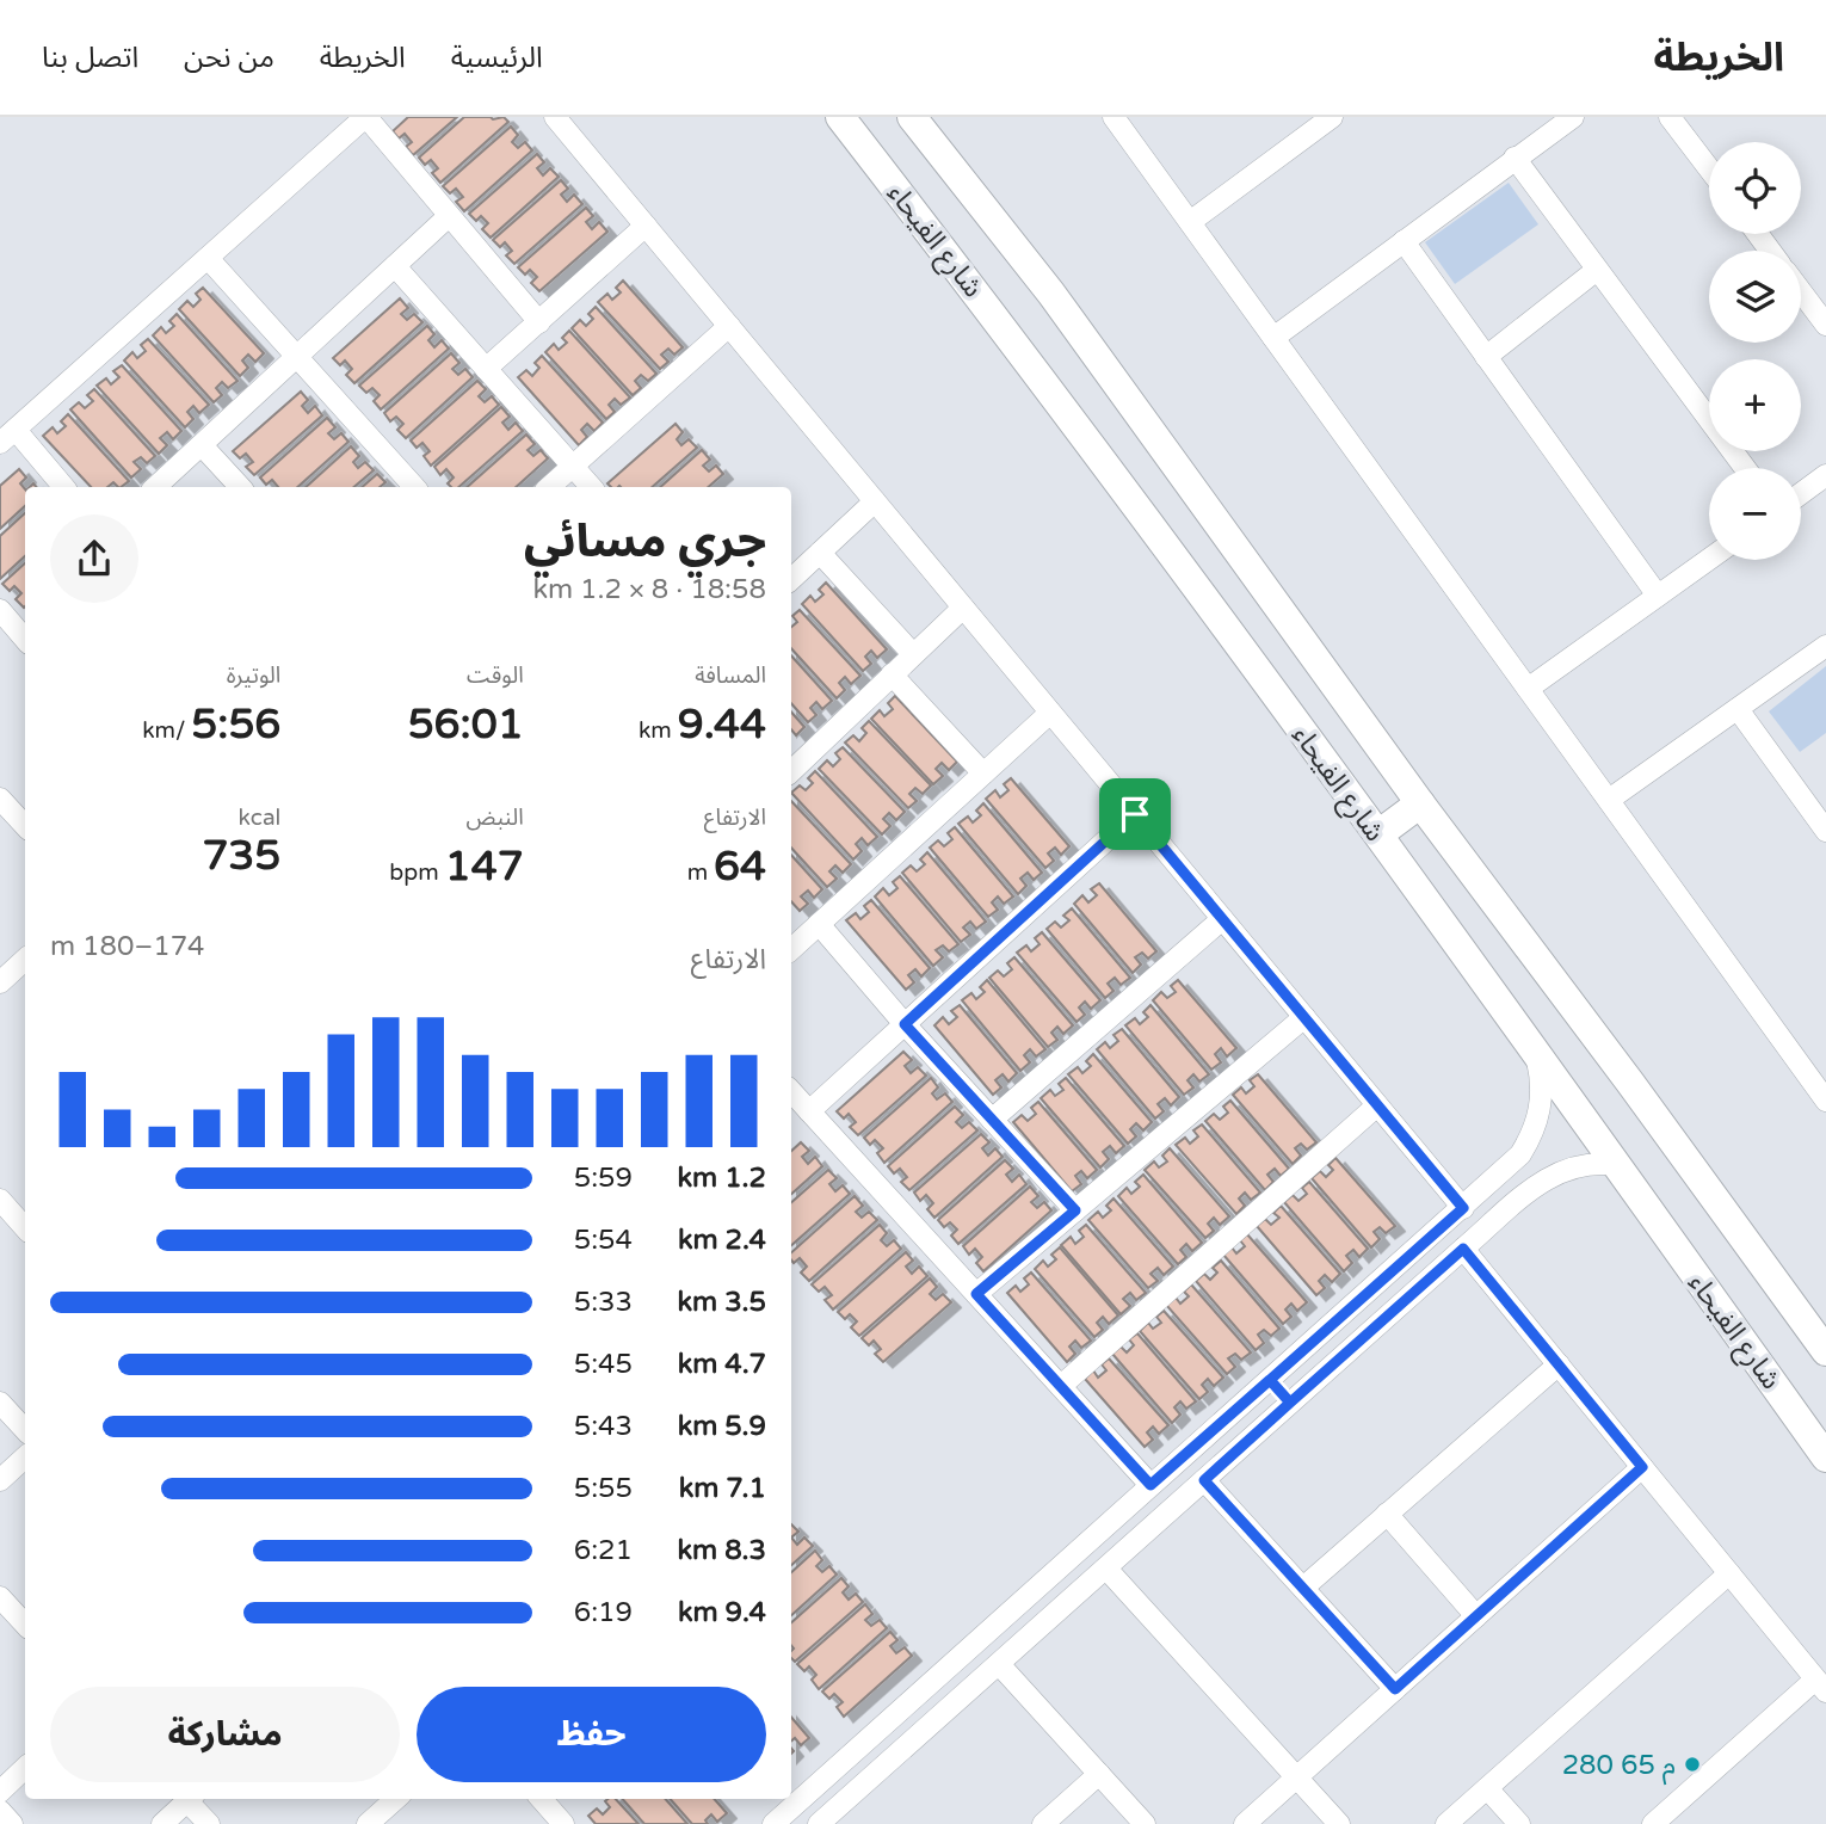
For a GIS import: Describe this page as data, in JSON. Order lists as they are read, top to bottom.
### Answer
{
  "streets": {
    "highway": ["شارع الفيحاء"]
  },
  "places": ["280 م 65"],
  "page": {
    "header": "الخريطة",
    "nav": [
      "الرئيسية",
      "الخريطة",
      "من نحن",
      "اتصل بنا"
    ],
    "map_buttons": ["+", "−"],
    "heading": ["جري مسائي", "18:58 · 8 × 1.2 km"],
    "stats": [
      ["المسافة", "9.44 km"],
      ["الوقت", "56:01"],
      ["الوتيرة", "5:56 /km"],
      ["الارتفاع", "64 m"],
      ["النبض", "147 bpm"],
      ["kcal", "735"]
    ],
    "chart": ["الارتفاع", "174–180 m"],
    "list": [
      {
        "name": "1.2 km",
        "note": "5:59"
      },
      {
        "name": "2.4 km",
        "note": "5:54"
      },
      {
        "name": "3.5 km",
        "note": "5:33"
      },
      {
        "name": "4.7 km",
        "note": "5:45"
      },
      {
        "name": "5.9 km",
        "note": "5:43"
      },
      {
        "name": "7.1 km",
        "note": "5:55"
      },
      {
        "name": "8.3 km",
        "note": "6:21"
      },
      {
        "name": "9.4 km",
        "note": "6:19"
      }
    ],
    "buttons": ["حفظ", "مشاركة"]
  }
}
